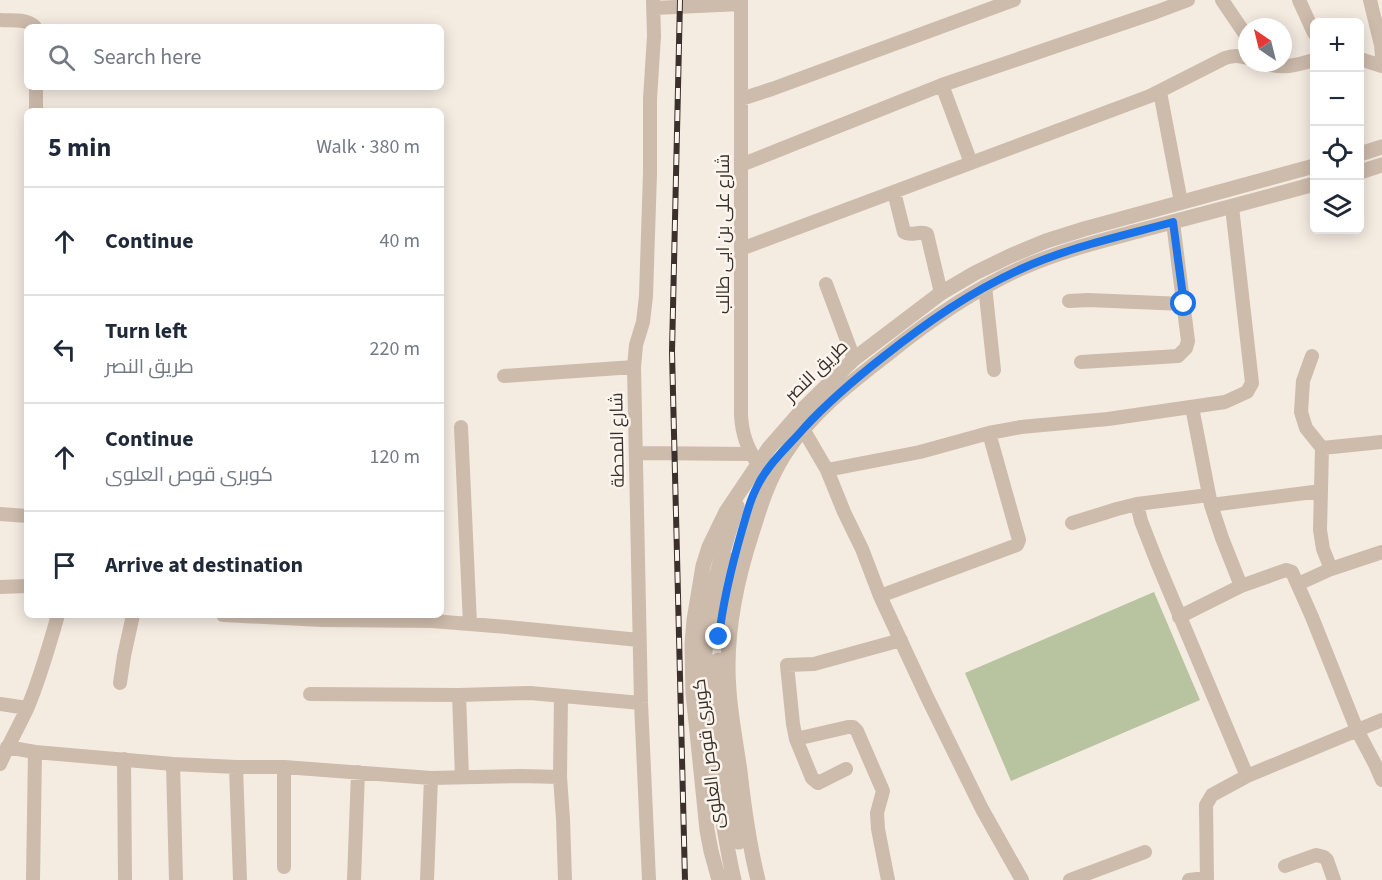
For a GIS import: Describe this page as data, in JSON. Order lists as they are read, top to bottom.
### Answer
{
  "streets": {
    "street": [
      "شارع على بن ابى طالب",
      "طريق النصر",
      "شارع المحطة",
      "كوبرى قوص العلوى"
    ]
  },
  "crossings": [
    ["شارع على بن ابى طالب", "طريق النصر"],
    ["طريق النصر", "كوبرى قوص العلوى"]
  ],
  "north": "top left",
  "page": {
    "map_buttons": ["+", "−"],
    "search": "Search here",
    "heading": ["5 min", "Walk · 380 m"],
    "list": [
      ["Continue", "40 m"],
      ["Turn left", "طريق النصر", "220 m"],
      ["Continue", "كوبرى قوص العلوى", "120 m"],
      "Arrive at destination"
    ]
  }
}
